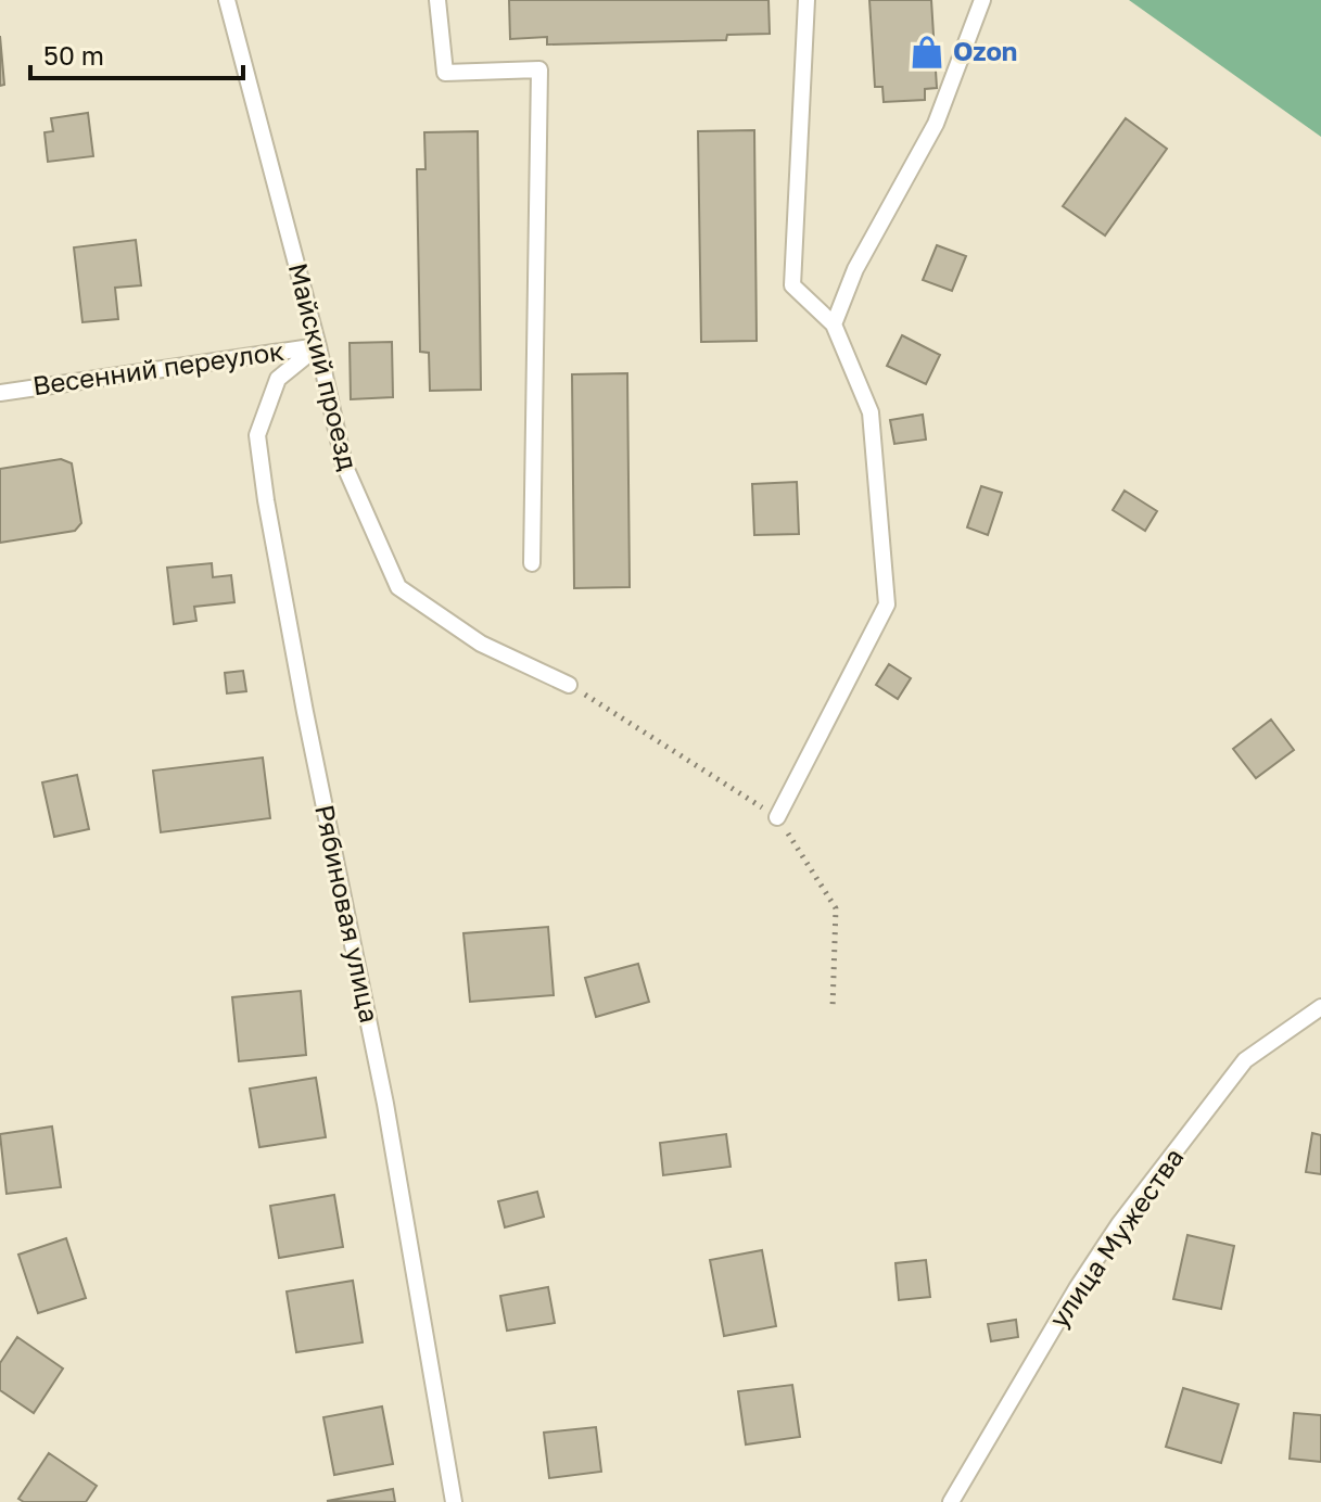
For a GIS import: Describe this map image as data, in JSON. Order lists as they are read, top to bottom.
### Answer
{
  "streets": {
    "lane": [
      "Майский проезд",
      "Весенний переулок",
      "Рябиновая улица",
      "улица Мужества"
    ]
  },
  "crossings": [
    ["Майский проезд", "Весенний переулок"],
    ["Майский проезд", "Рябиновая улица"],
    ["Весенний переулок", "Рябиновая улица"]
  ],
  "places": {
    "shop": ["Ozon"]
  },
  "scale_bar": "50 m"
}
